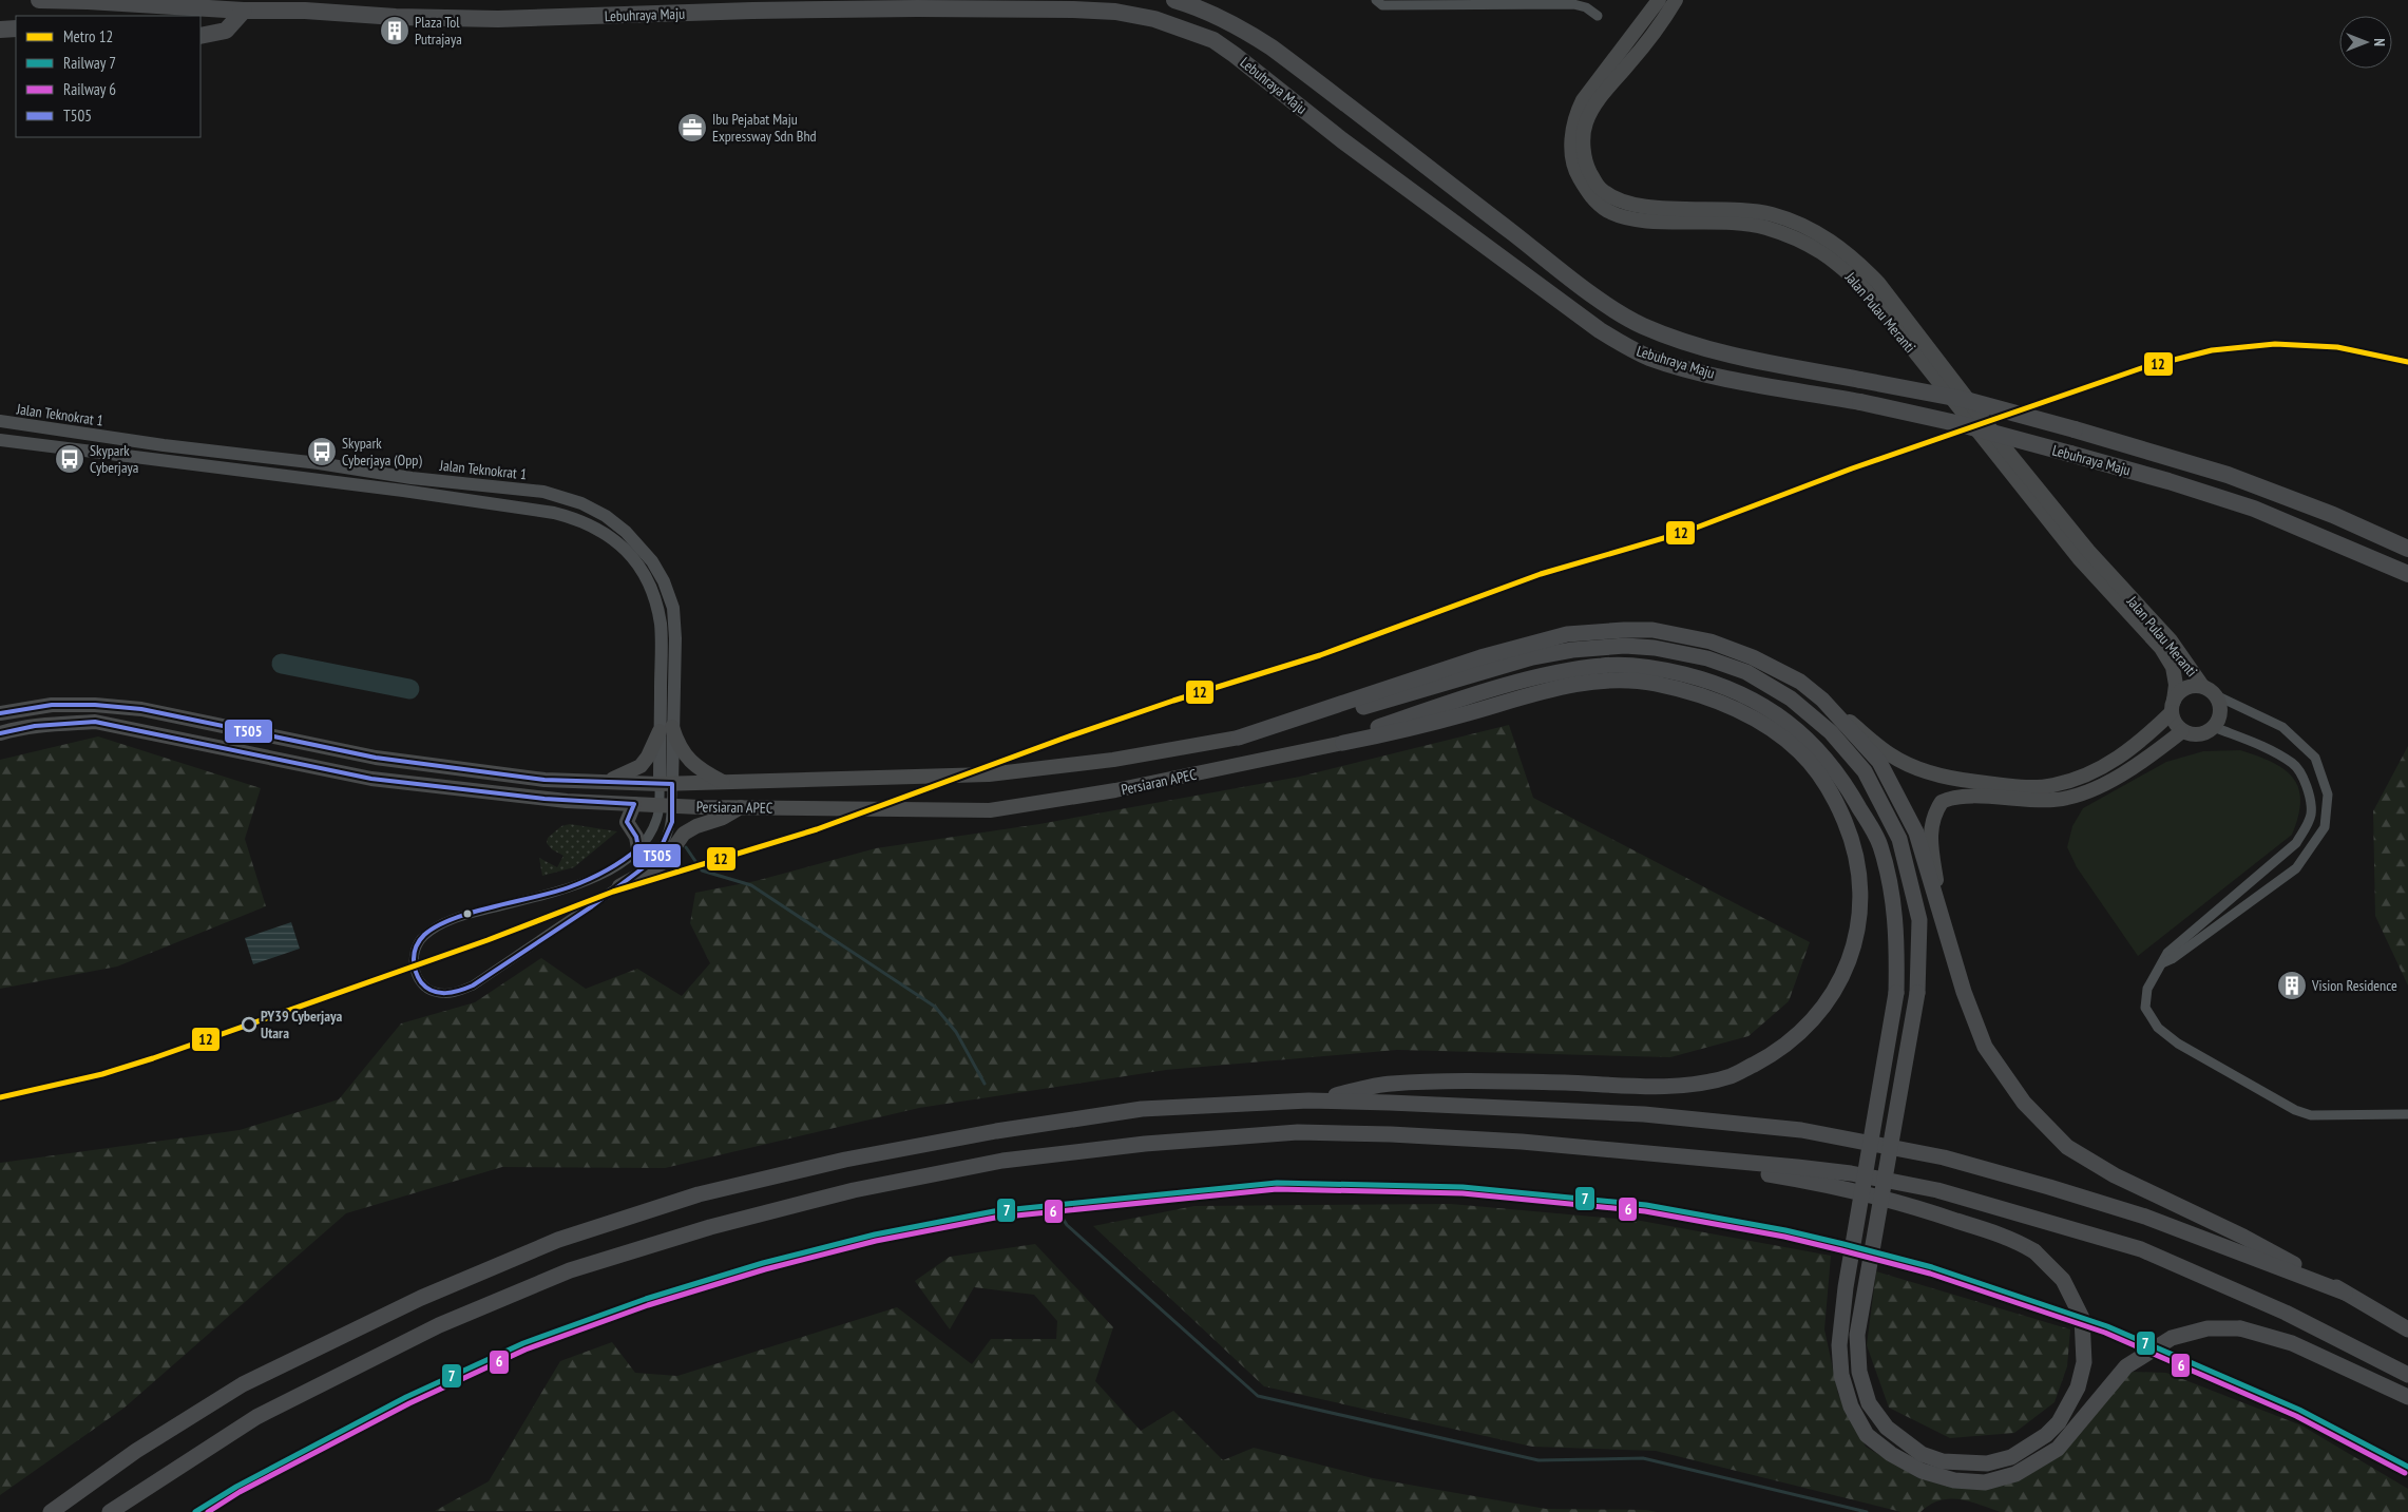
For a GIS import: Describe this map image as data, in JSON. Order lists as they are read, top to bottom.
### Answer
{
  "streets": {
    "highway": ["Lebuhraya Maju"],
    "main road": ["Jalan Pulau Meranti", "Jalan Teknokrat 1", "Persiaran APEC"]
  },
  "crossings": [
    ["Jalan Teknokrat 1", "Persiaran APEC"]
  ],
  "places": {
    "building": ["Plaza Tol Putrajaya", "Vision Residence"],
    "office": ["Ibu Pejabat Maju Expressway Sdn Bhd"],
    "bus stop": ["Skypark Cyberjaya (Opp)", "Skypark Cyberjaya"],
    "other": ["PY39 Cyberjaya Utara"]
  },
  "lines": [
    "metro line 12",
    "transit line T505",
    "rail line 7",
    "rail line 6"
  ],
  "legend": [
    "Metro 12",
    "Railway 7",
    "Railway 6",
    "T505"
  ],
  "north": "right"
}
